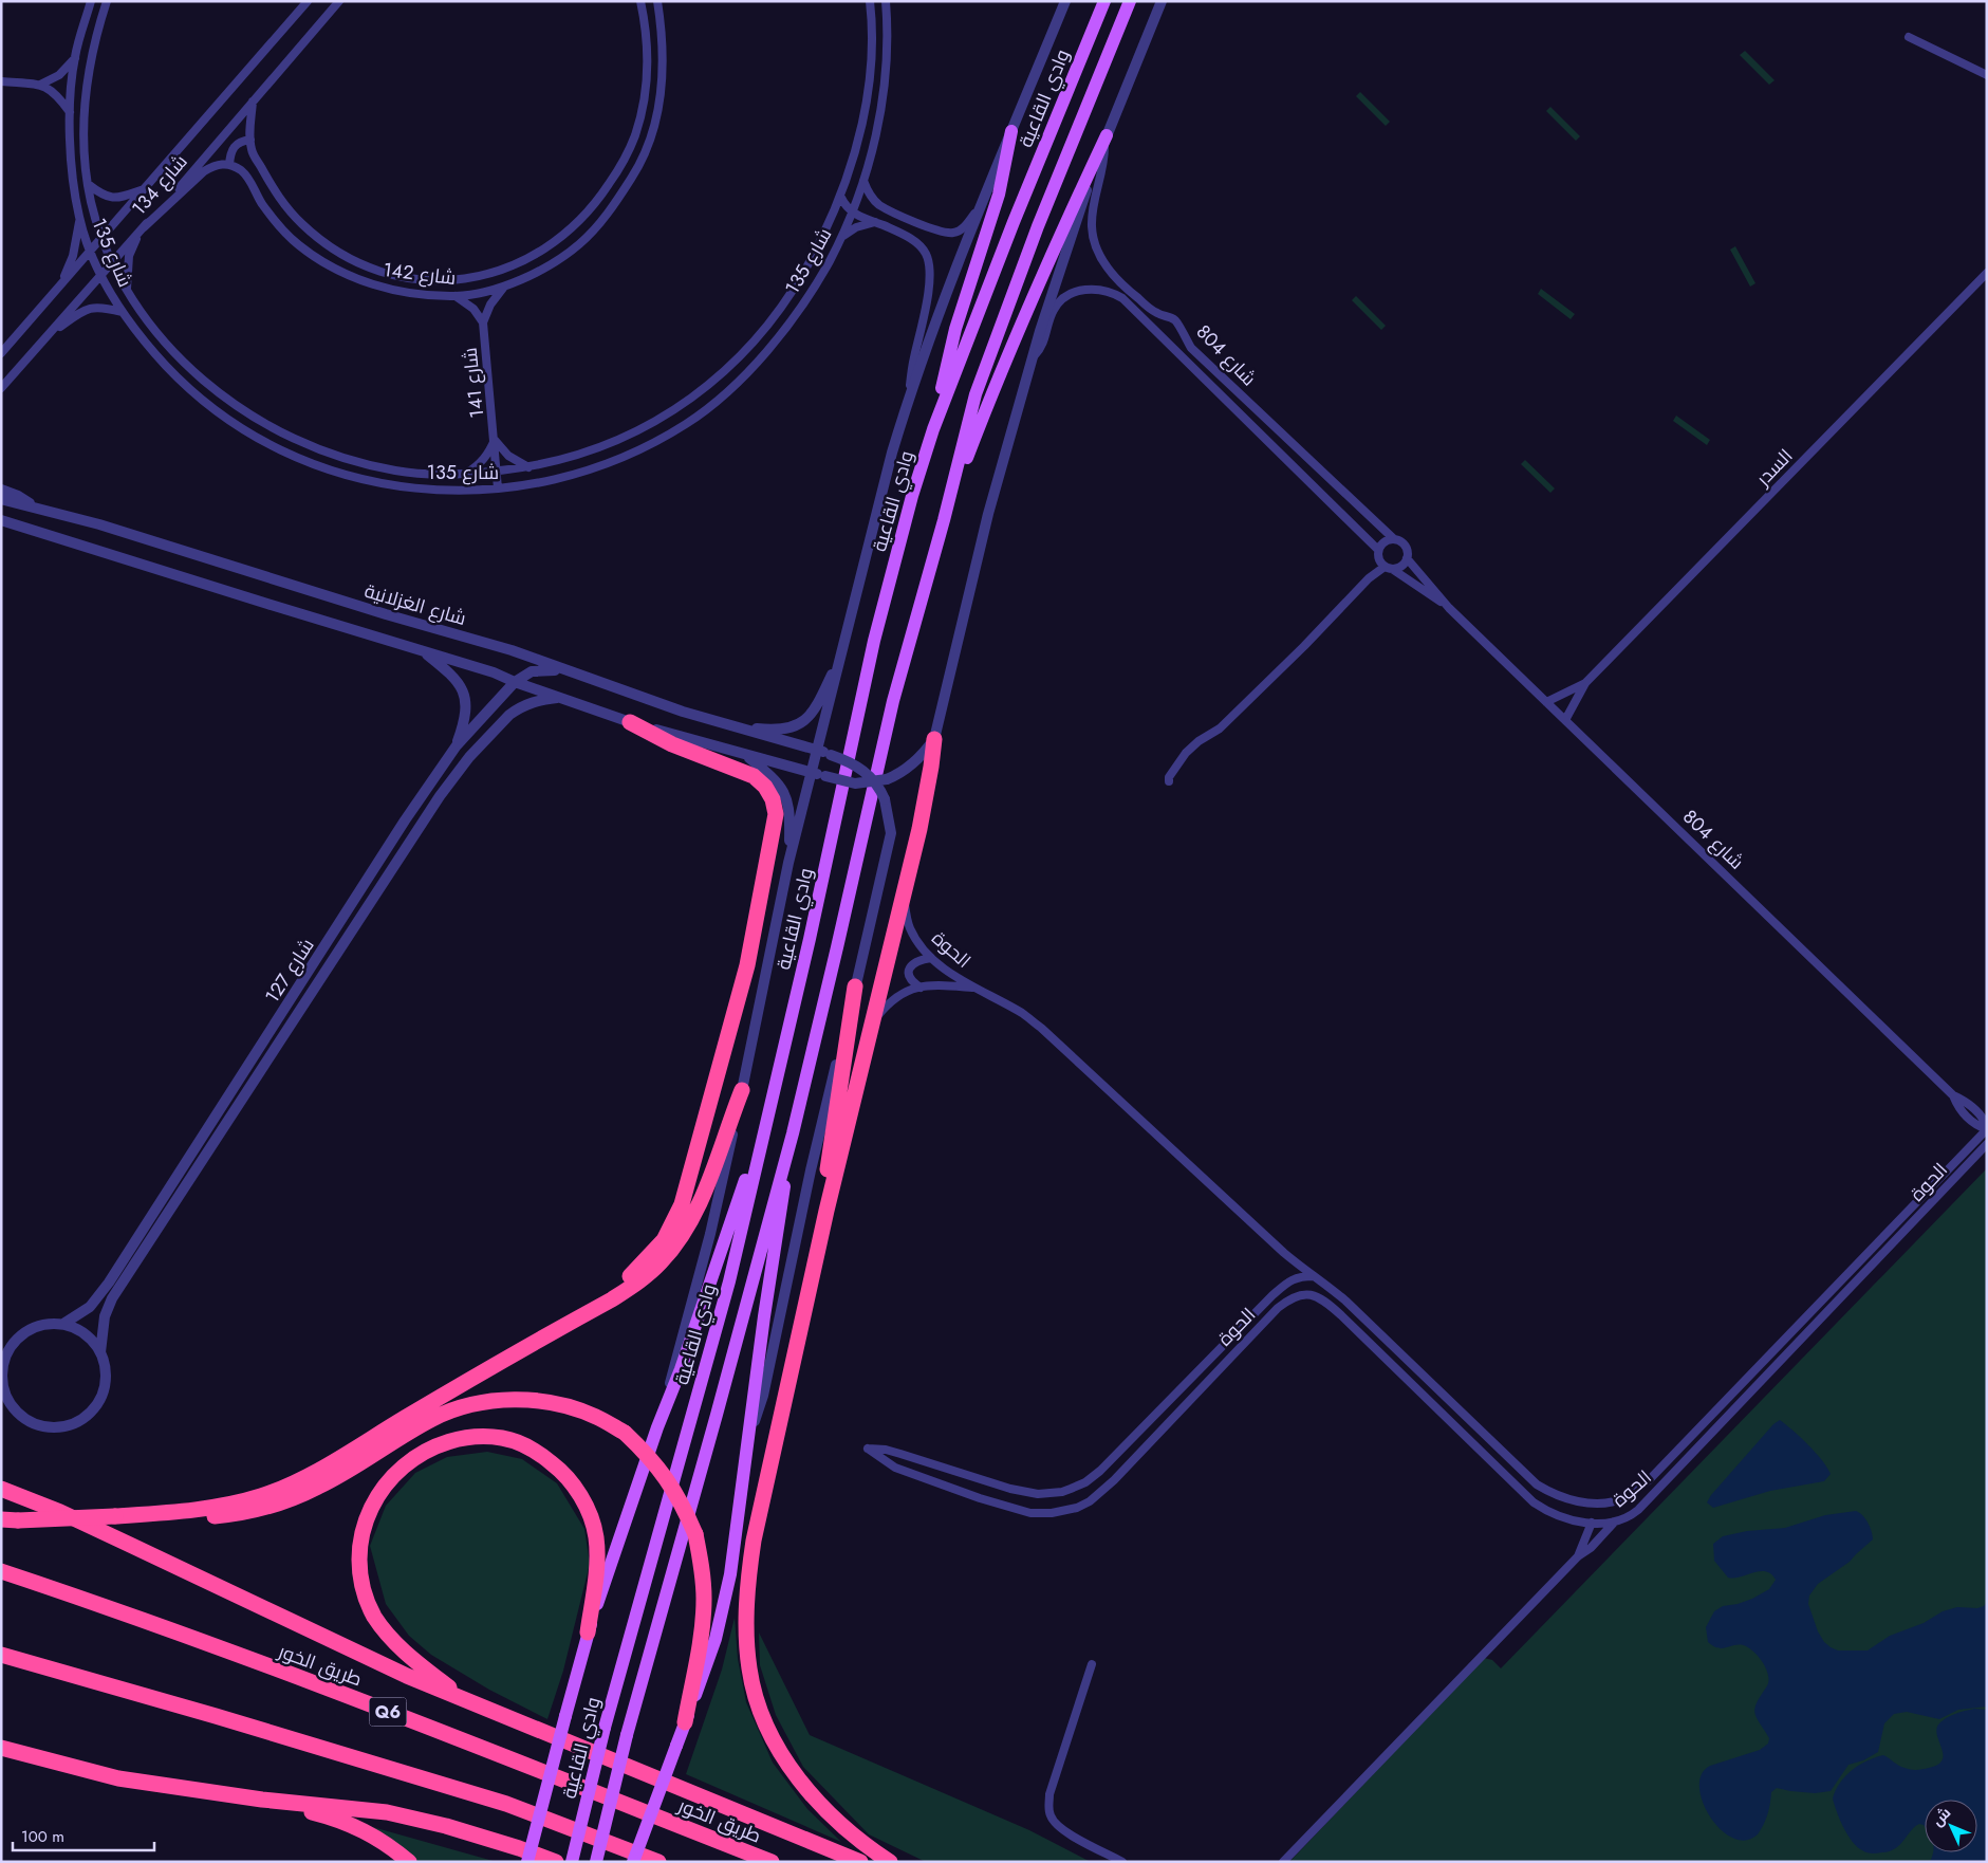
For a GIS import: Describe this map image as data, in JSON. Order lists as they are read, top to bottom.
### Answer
{
  "streets": {
    "highway": ["طريق الخور", "Q6"],
    "main road": ["وادي القاعية"],
    "street": [
      "شارع 134",
      "شارع 135",
      "شارع 142",
      "شارع 804",
      "شارع 141",
      "السدر",
      "شارع الغزلانية",
      "الحوة",
      "شارع 127"
    ]
  },
  "crossings": [
    ["وادي القاعية", "شارع 135"],
    ["وادي القاعية", "شارع الغزلانية"],
    ["شارع 134", "شارع 135"],
    ["شارع 134", "شارع 142"],
    ["شارع 135", "شارع 141"],
    ["شارع 142", "شارع 141"],
    ["شارع 804", "الحوة"],
    ["شارع الغزلانية", "شارع 127"]
  ],
  "scale_bar": "100 m",
  "north": "top left"
}
